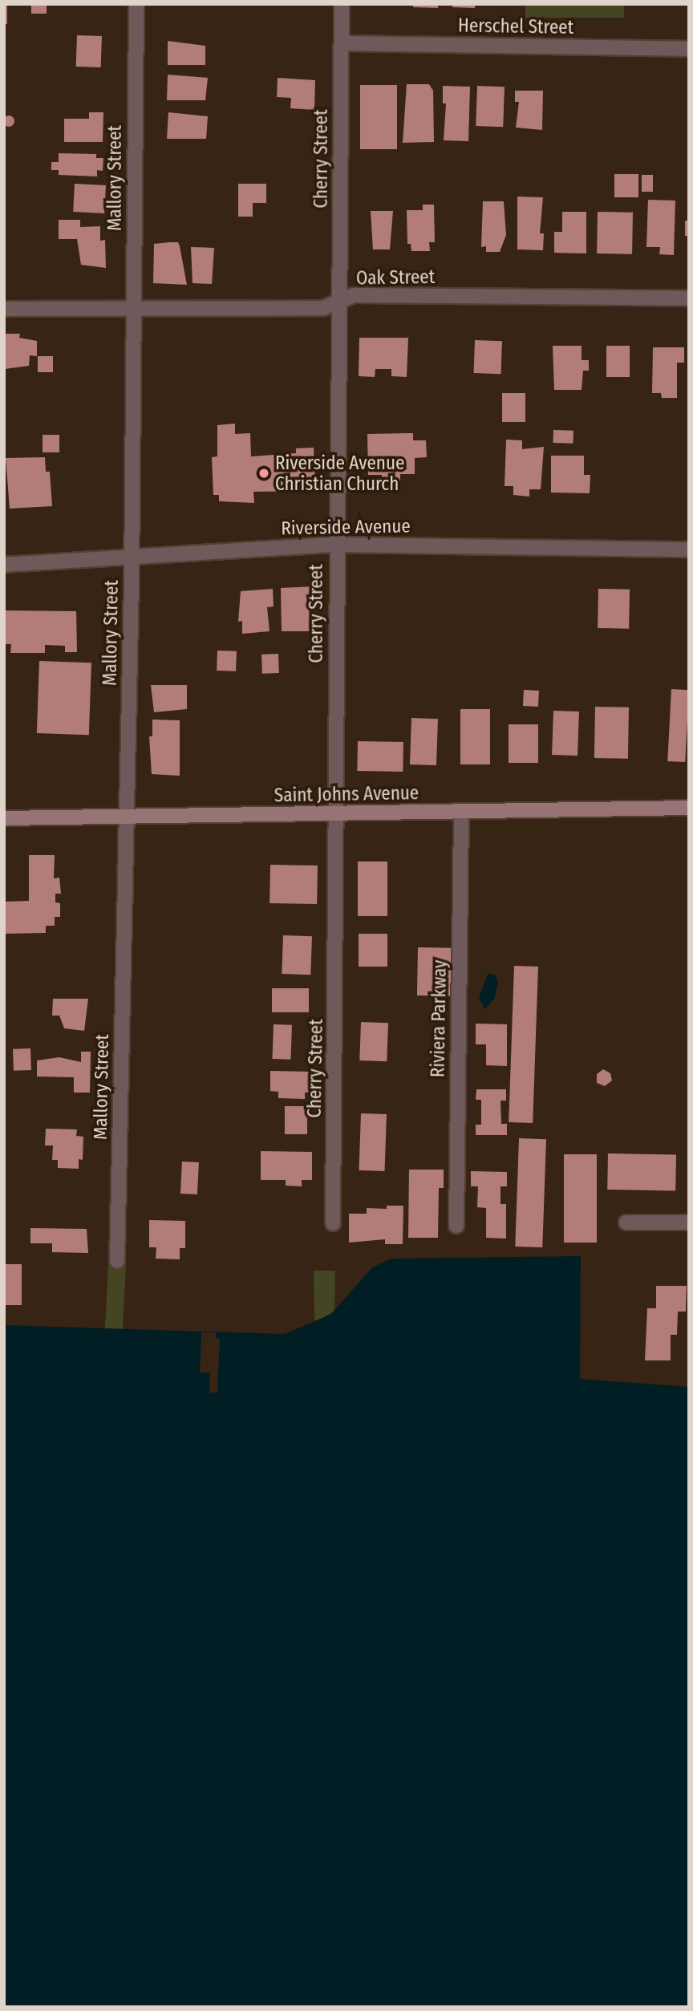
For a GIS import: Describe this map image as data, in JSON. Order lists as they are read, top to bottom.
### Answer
{
  "streets": {
    "main road": ["Saint Johns Avenue"],
    "street": [
      "Herschel Street",
      "Cherry Street",
      "Mallory Street",
      "Oak Street",
      "Riverside Avenue",
      "Riviera Parkway"
    ]
  },
  "crossings": [
    ["Herschel Street", "Cherry Street"],
    ["Cherry Street", "Oak Street"],
    ["Cherry Street", "Riverside Avenue"],
    ["Cherry Street", "Saint Johns Avenue"],
    ["Mallory Street", "Oak Street"],
    ["Mallory Street", "Riverside Avenue"],
    ["Mallory Street", "Saint Johns Avenue"],
    ["Saint Johns Avenue", "Riviera Parkway"]
  ],
  "places": ["Riverside Avenue Christian Church"]
}
